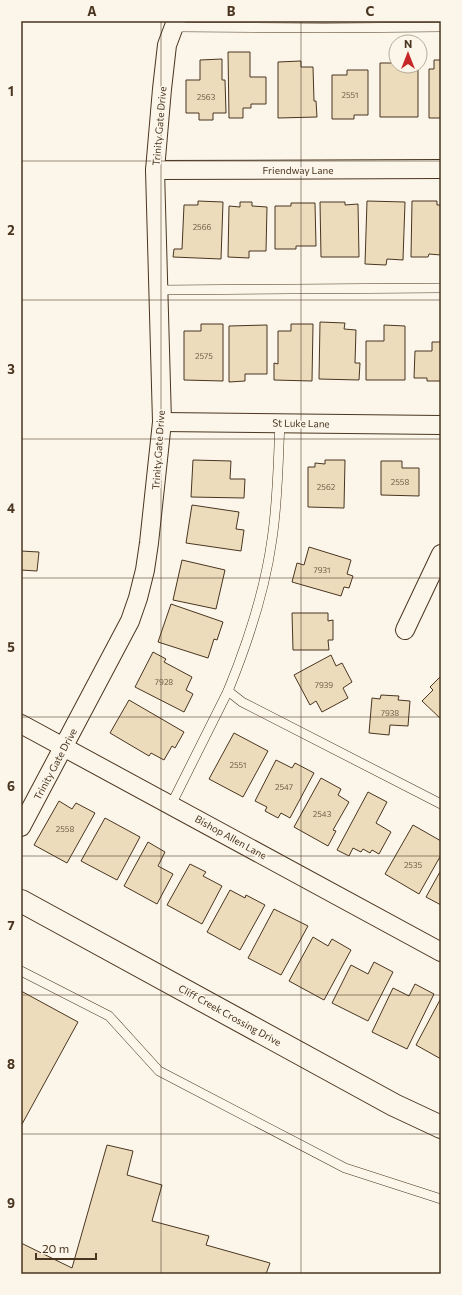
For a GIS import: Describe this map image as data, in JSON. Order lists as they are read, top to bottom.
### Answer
{
  "streets": {
    "street": [
      "Trinity Gate Drive",
      "Friendway Lane",
      "St Luke Lane",
      "Bishop Allen Lane",
      "Cliff Creek Crossing Drive"
    ]
  },
  "crossings": [
    ["Trinity Gate Drive", "Friendway Lane"],
    ["Trinity Gate Drive", "St Luke Lane"],
    ["Trinity Gate Drive", "Bishop Allen Lane"]
  ],
  "house_numbers": [
    "2551",
    "2563",
    "2566",
    "2575",
    "2558",
    "2562",
    "7931",
    "7928",
    "7939",
    "7938",
    "2551",
    "2547",
    "2543",
    "2558",
    "2535"
  ],
  "scale_bar": "20 m",
  "north": "top",
  "grid": {
    "columns": ["A", "B", "C"],
    "rows": [
      "1",
      "2",
      "3",
      "4",
      "5",
      "6",
      "7",
      "8",
      "9"
    ]
  }
}
